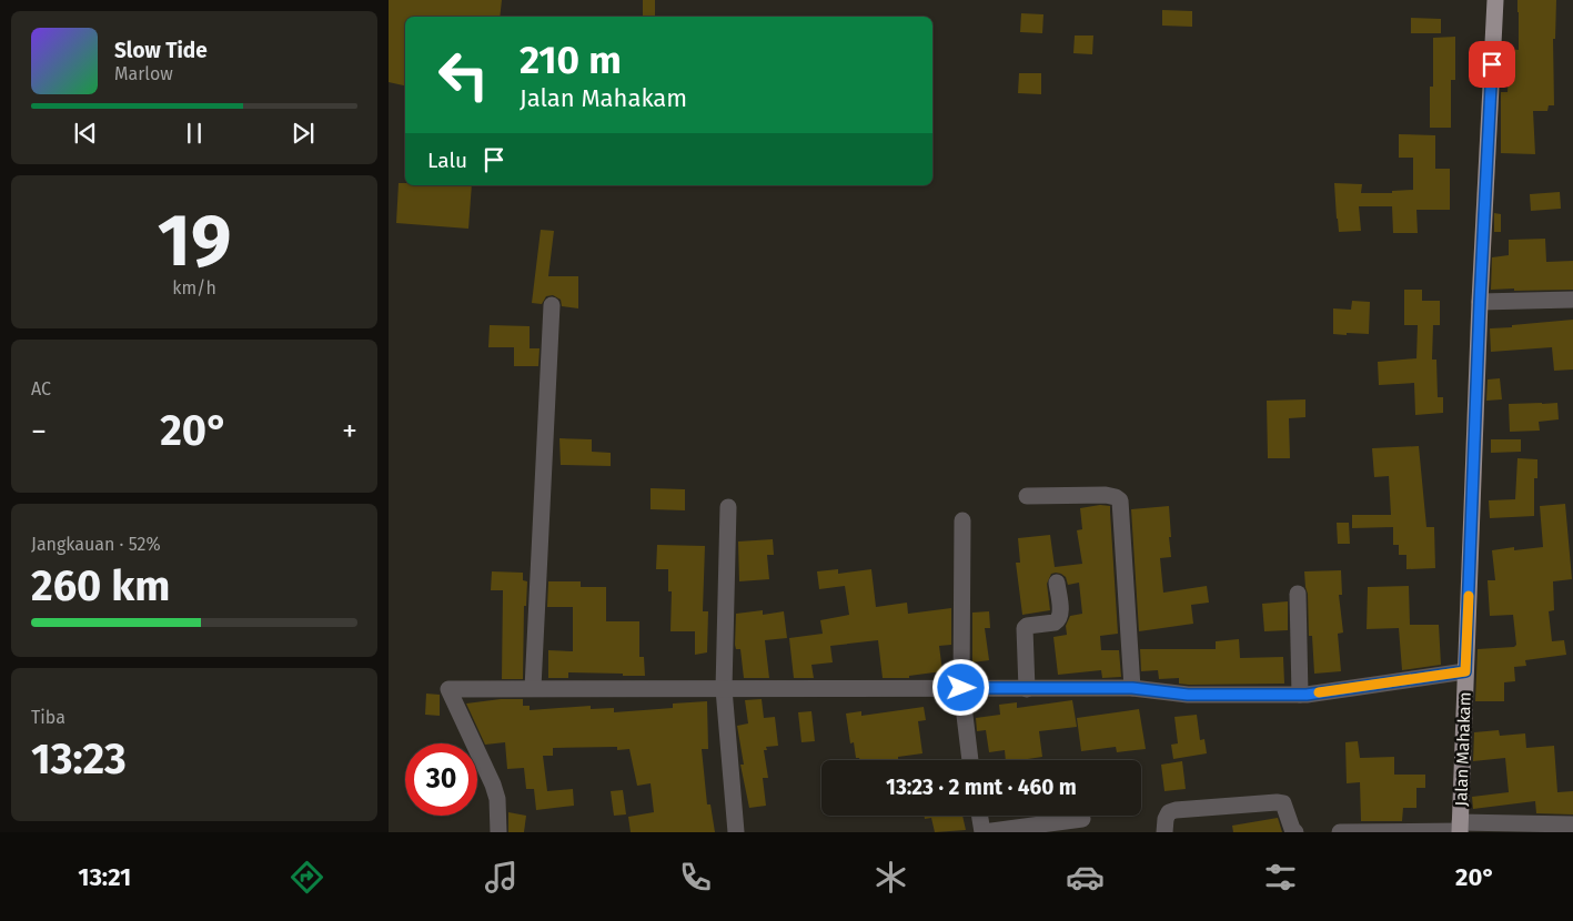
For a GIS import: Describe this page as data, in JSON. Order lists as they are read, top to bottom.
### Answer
{
  "streets": {
    "main road": ["Jalan Mahakam"]
  },
  "page": {
    "turn": ["210 m", "Jalan Mahakam"],
    "song": ["Slow Tide", "Marlow"],
    "then": "Lalu",
    "tile": [
      ["19", "km/h"],
      "AC",
      ["Jangkauan · 52%", "260 km"],
      ["Tiba", "13:23"]
    ],
    "heat": ["−", "20°", "+"],
    "limit": "30",
    "trip": "13:23 · 2 mnt · 460 m",
    "tabs": ["13:21", "20°"]
  }
}
